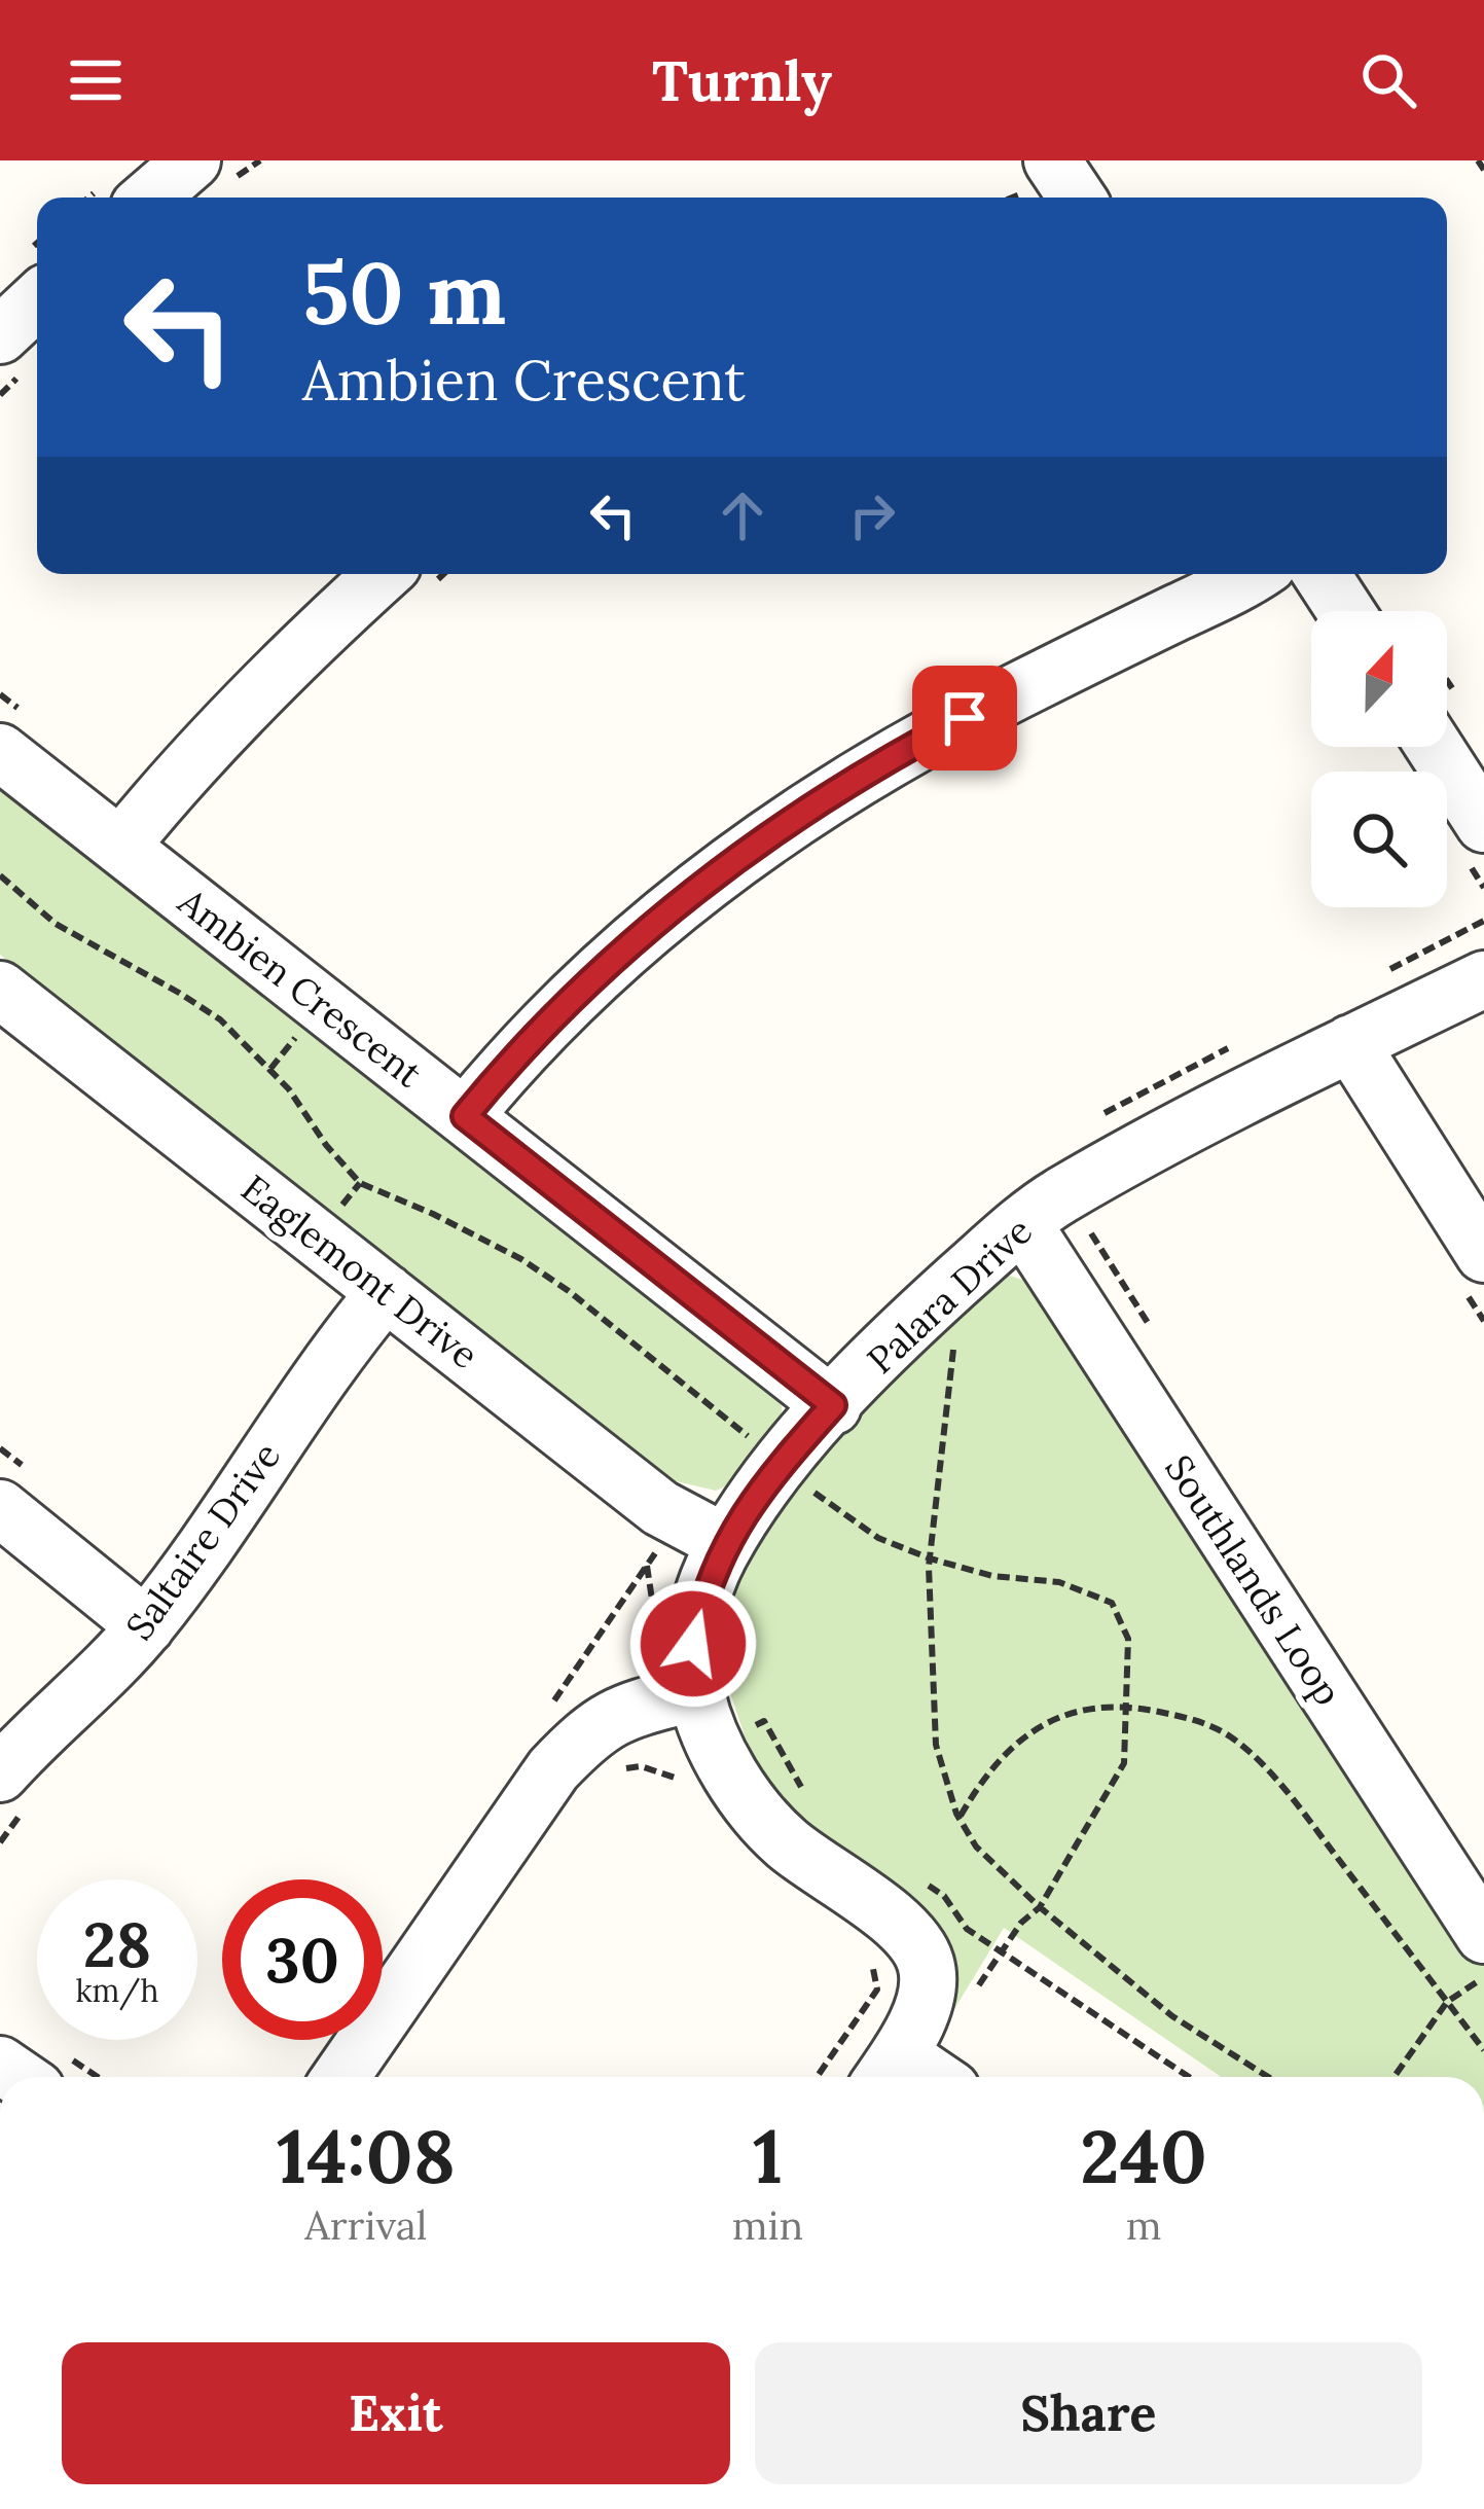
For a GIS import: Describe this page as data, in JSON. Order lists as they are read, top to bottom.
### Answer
{
  "streets": {
    "street": [
      "Ambien Crescent",
      "Eaglemont Drive",
      "Palara Drive",
      "Saltaire Drive",
      "Southlands Loop"
    ]
  },
  "crossings": [
    ["Ambien Crescent", "Palara Drive"],
    ["Eaglemont Drive", "Palara Drive"],
    ["Eaglemont Drive", "Saltaire Drive"],
    ["Palara Drive", "Southlands Loop"]
  ],
  "north": "top",
  "page": {
    "header": "Turnly",
    "turn": ["50 m", "Ambien Crescent"],
    "speed": "28 km/h",
    "limit": "30",
    "eta": [
      "14:08",
      "Arrival",
      "1",
      "min",
      "240",
      "m"
    ],
    "buttons": ["Exit", "Share"]
  }
}
